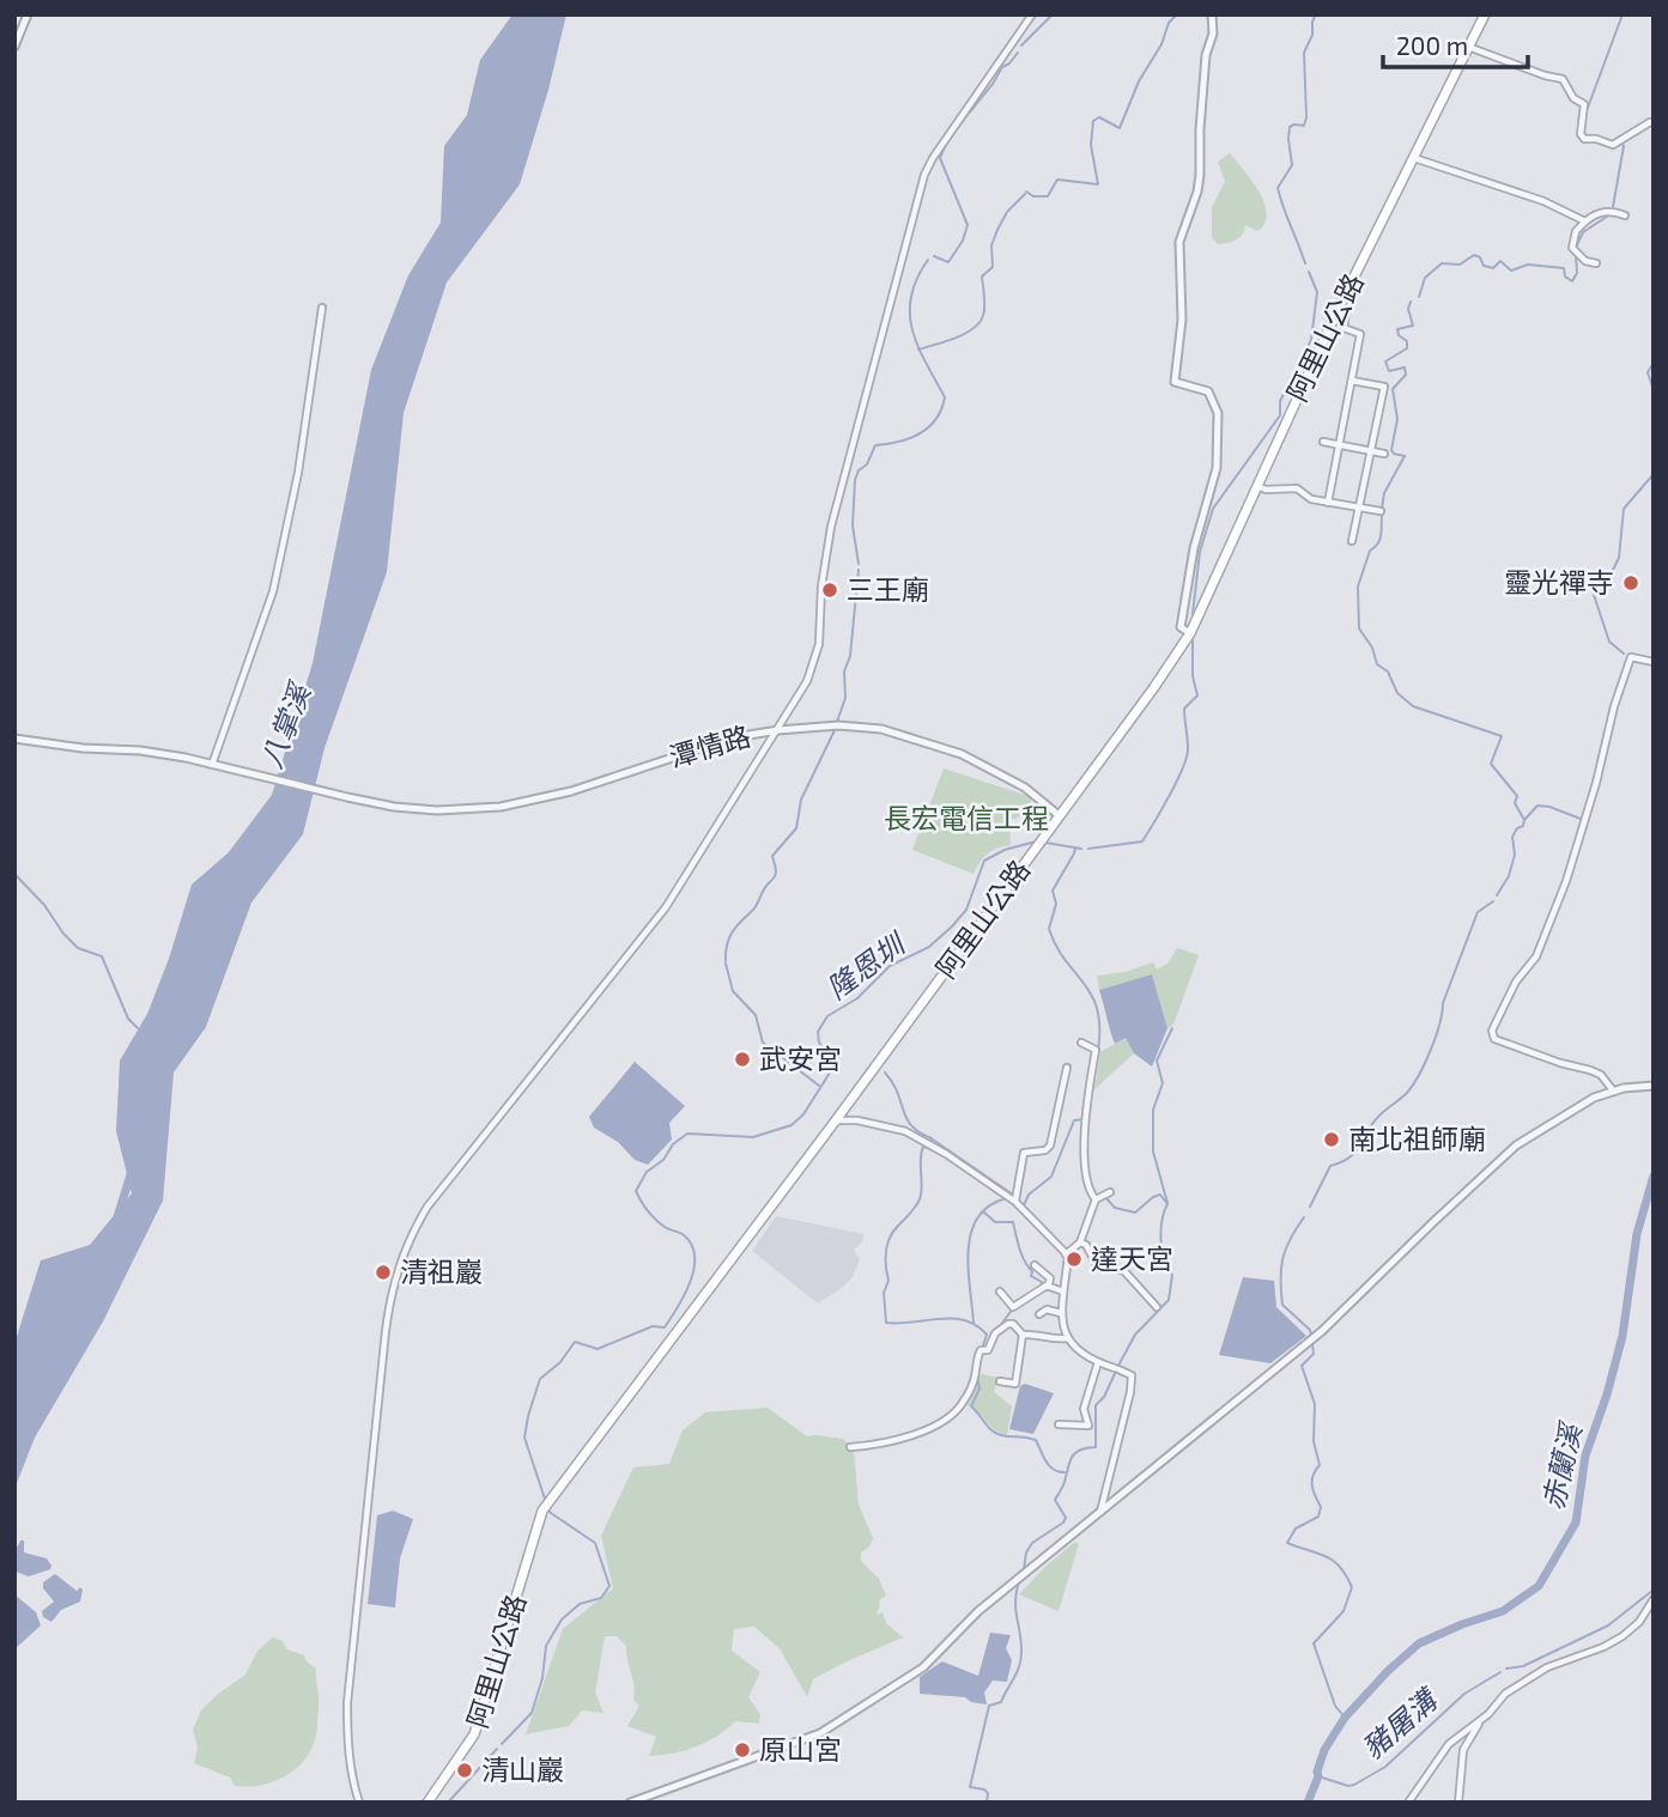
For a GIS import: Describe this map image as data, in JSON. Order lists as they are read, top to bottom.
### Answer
{
  "streets": {
    "main road": ["阿里山公路"],
    "street": ["潭情路"]
  },
  "crossings": [
    ["阿里山公路", "潭情路"]
  ],
  "water": [
    "八掌溪",
    "隆恩圳",
    "赤蘭溪",
    "豬屠溝"
  ],
  "parks": ["長宏電信工程"],
  "places": [
    "靈光禪寺",
    "三王廟",
    "武安宮",
    "南北祖師廟",
    "達天宮",
    "清祖巖",
    "原山宮",
    "清山巖"
  ],
  "scale_bar": "200 m"
}
